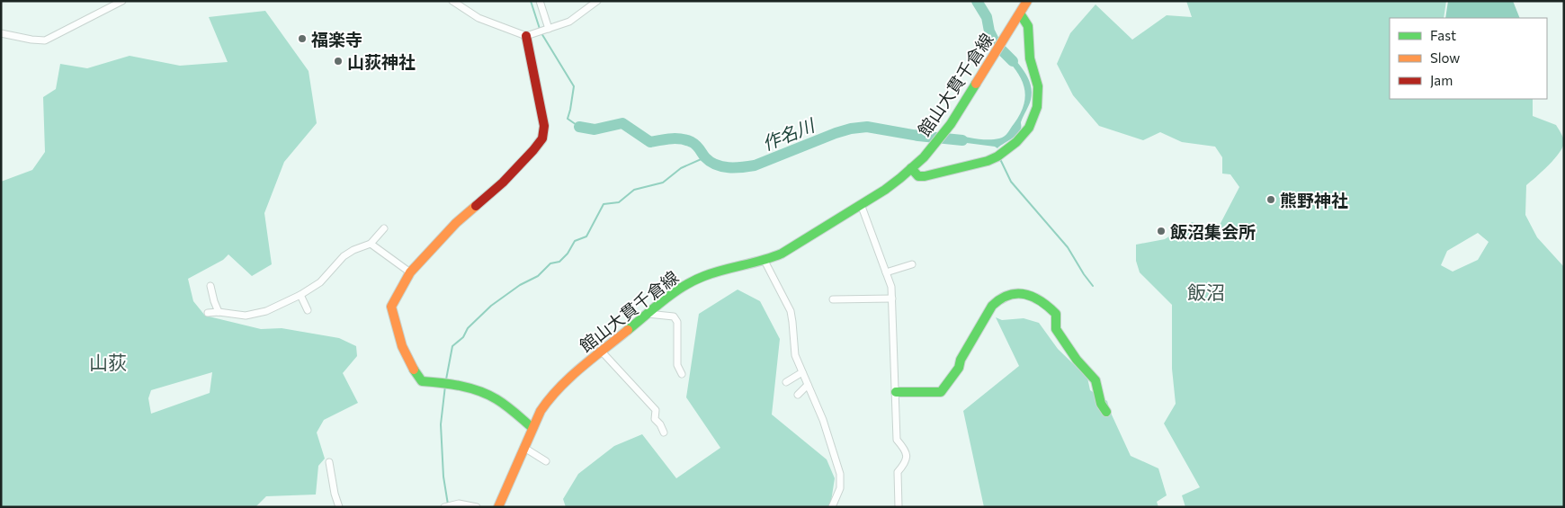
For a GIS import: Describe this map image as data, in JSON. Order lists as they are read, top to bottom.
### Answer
{
  "streets": {
    "main road": ["館山大貫千倉線"]
  },
  "districts": ["飯沼", "山荻"],
  "water": ["作名川"],
  "places": [
    "福楽寺",
    "山荻神社",
    "熊野神社",
    "飯沼集会所"
  ],
  "legend": ["Fast", "Slow", "Jam"]
}
